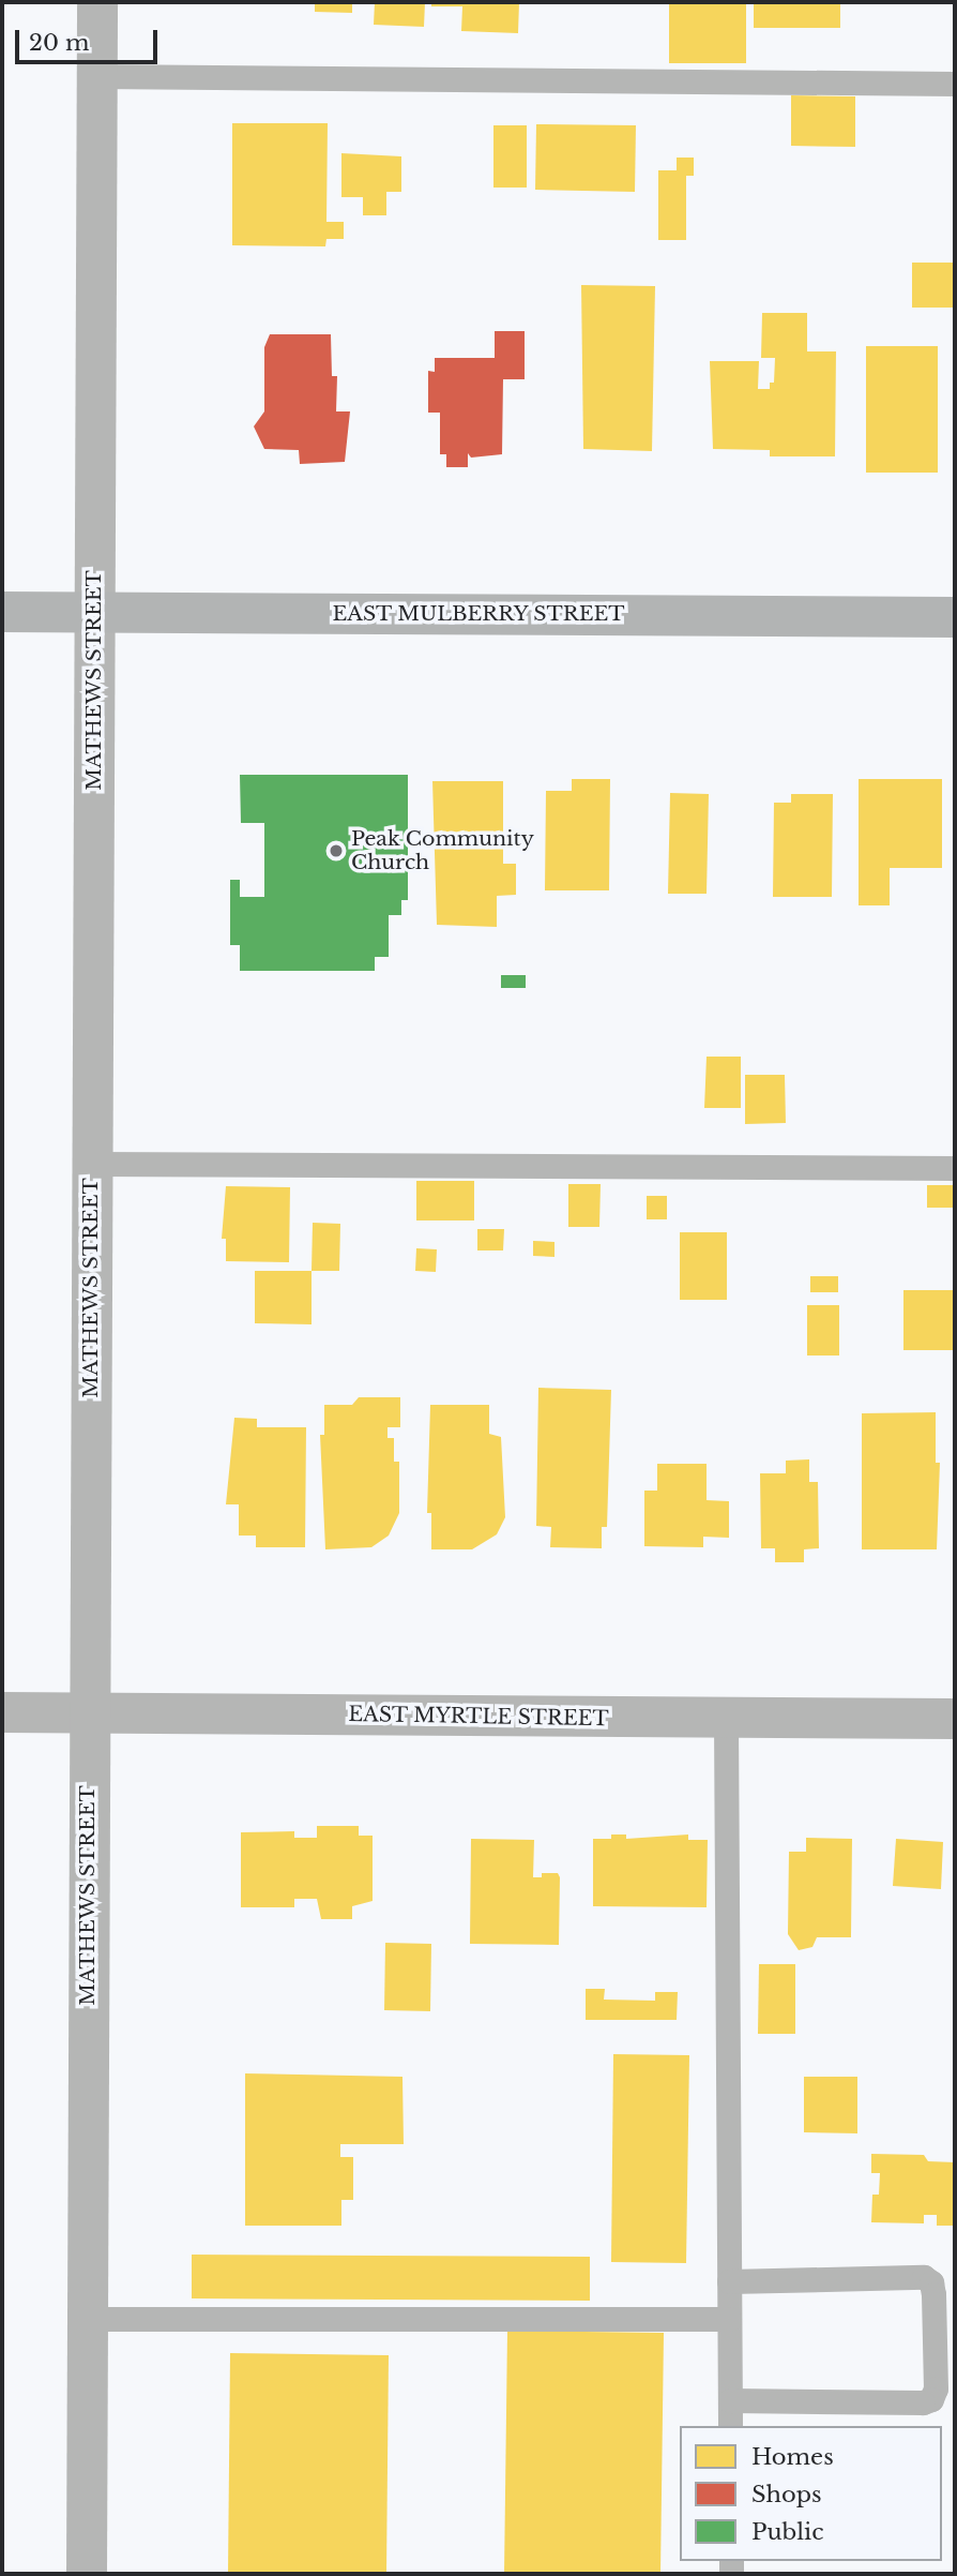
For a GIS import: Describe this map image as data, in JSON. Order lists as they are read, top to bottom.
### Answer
{
  "streets": {
    "highway": ["EAST MULBERRY STREET"],
    "street": ["MATHEWS STREET", "EAST MYRTLE STREET"]
  },
  "crossings": [
    ["EAST MULBERRY STREET", "MATHEWS STREET"],
    ["MATHEWS STREET", "EAST MYRTLE STREET"]
  ],
  "places": ["Peak Community Church"],
  "legend": ["Homes", "Shops", "Public"],
  "scale_bar": "20 m"
}
